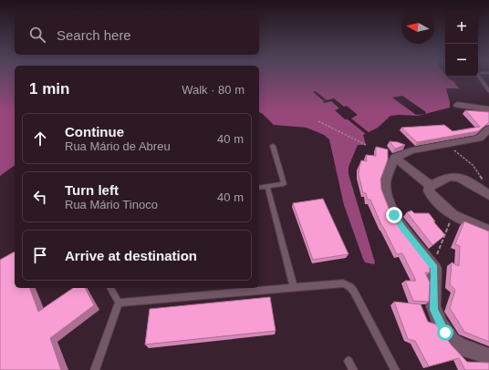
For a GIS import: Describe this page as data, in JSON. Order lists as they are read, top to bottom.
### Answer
{
  "north": "left",
  "page": {
    "map_buttons": ["+", "−"],
    "search": "Search here",
    "heading": ["1 min", "Walk · 80 m"],
    "list": [
      ["Continue", "Rua Mário de Abreu", "40 m"],
      ["Turn left", "Rua Mário Tinoco", "40 m"],
      "Arrive at destination"
    ]
  }
}
